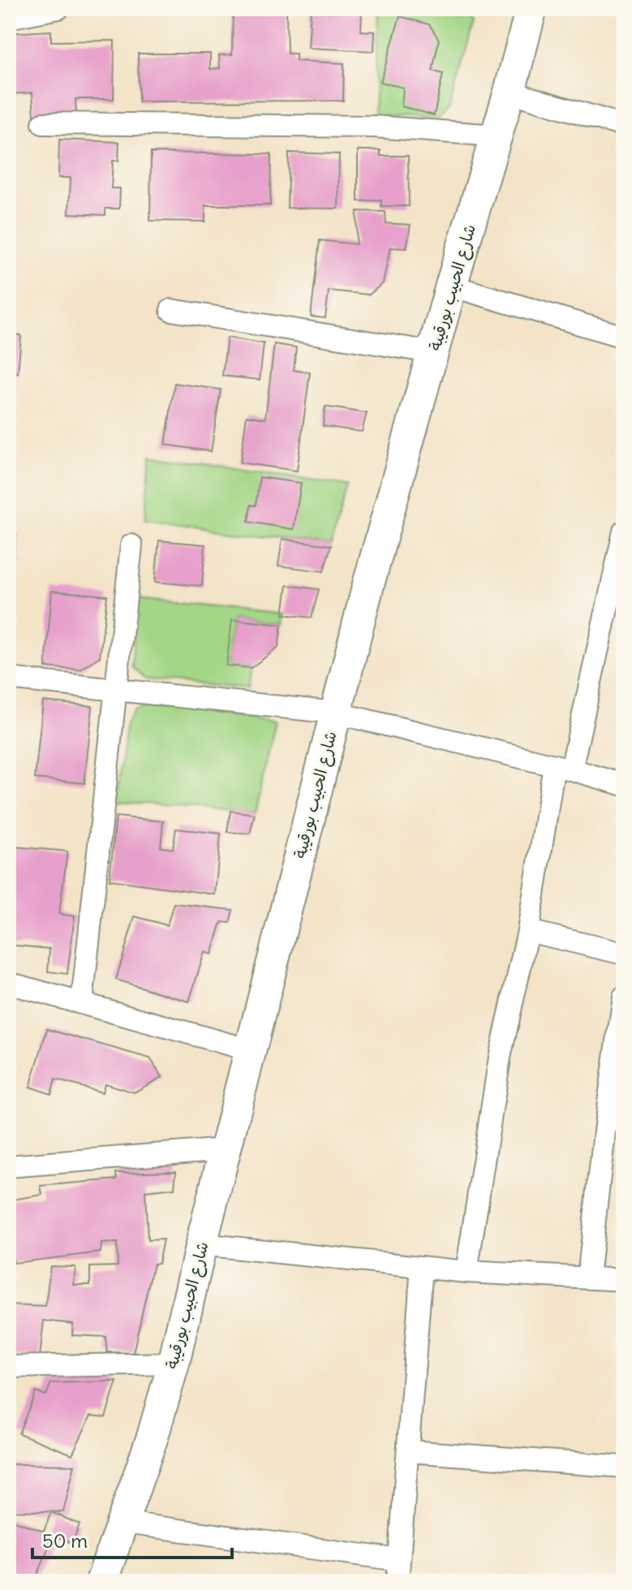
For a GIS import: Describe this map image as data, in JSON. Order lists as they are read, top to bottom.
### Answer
{
  "streets": {
    "street": ["شارع الحبيب بورقيبة"]
  },
  "scale_bar": "50 m"
}
